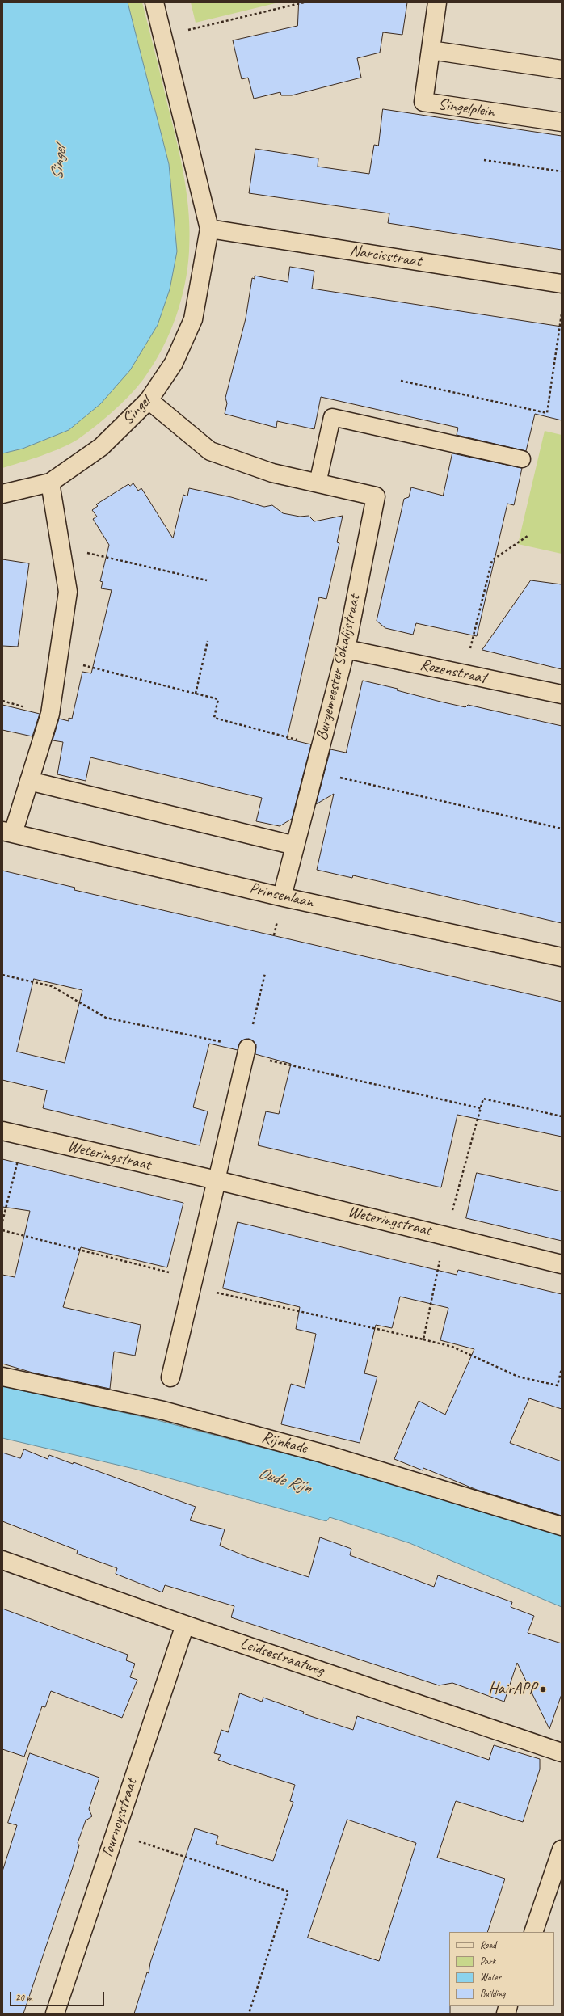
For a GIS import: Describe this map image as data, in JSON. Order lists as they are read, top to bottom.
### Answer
{
  "streets": {
    "street": [
      "Singelplein",
      "Narcisstraat",
      "Singel",
      "Burgemeester Schalijstraat",
      "Rozenstraat",
      "Prinsenlaan",
      "Weteringstraat",
      "Rijnkade",
      "Leidsestraatweg",
      "Tournoysstraat"
    ]
  },
  "crossings": [
    ["Narcisstraat", "Singel"],
    ["Singel", "Burgemeester Schalijstraat"],
    ["Burgemeester Schalijstraat", "Rozenstraat"],
    ["Burgemeester Schalijstraat", "Prinsenlaan"],
    ["Leidsestraatweg", "Tournoysstraat"]
  ],
  "water": ["Singel", "Oude Rijn"],
  "places": ["HairAPP"],
  "legend": [
    "Road",
    "Park",
    "Water",
    "Building"
  ],
  "scale_bar": "20 m"
}
